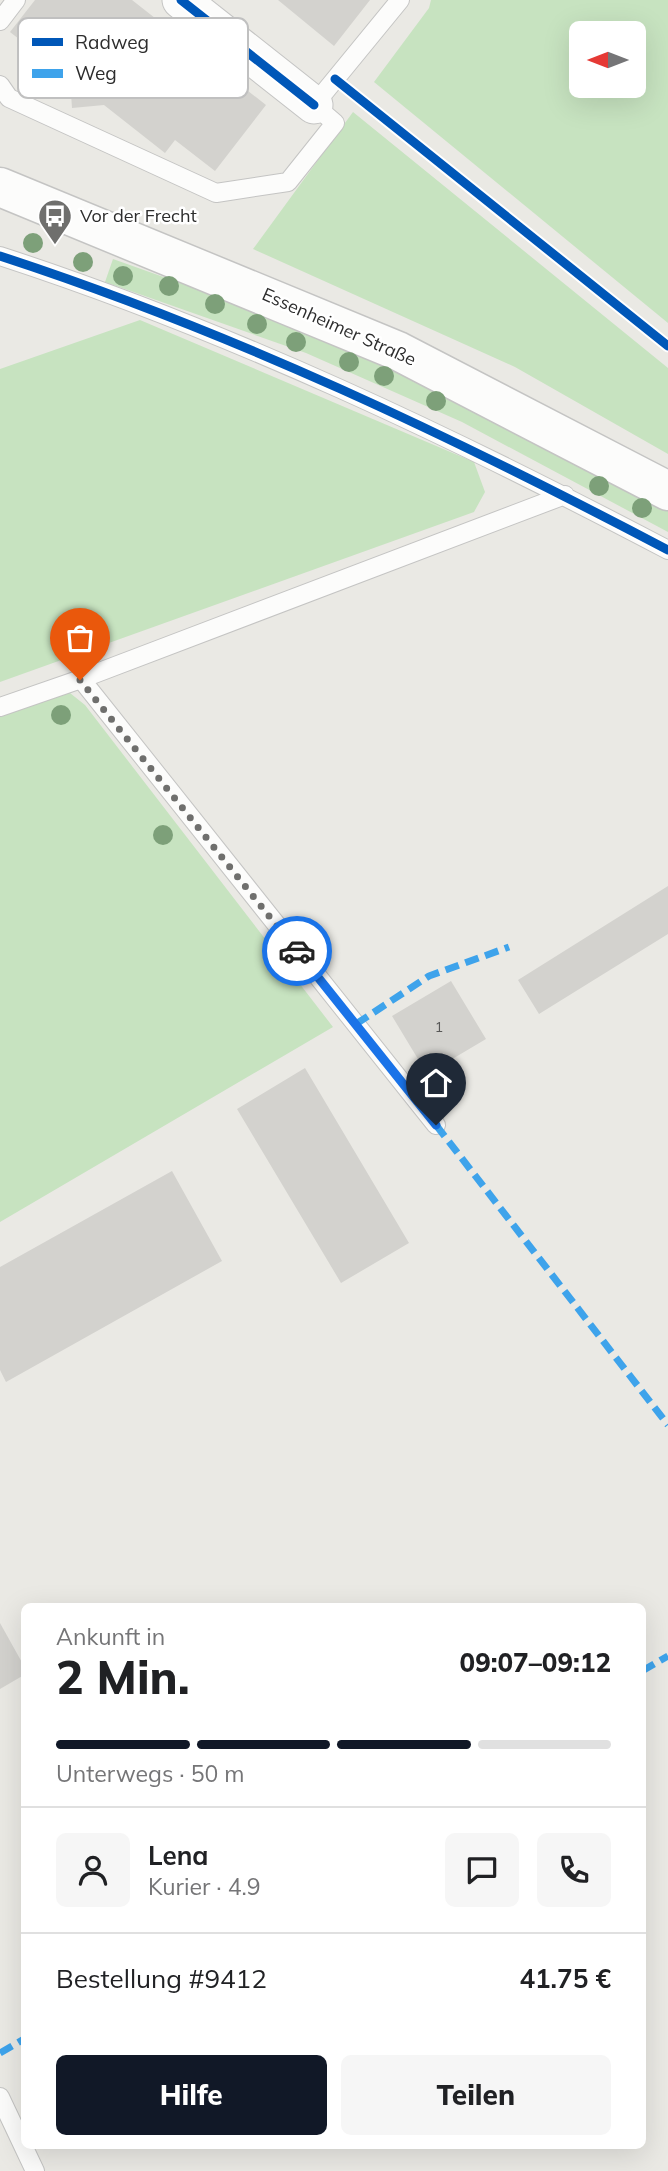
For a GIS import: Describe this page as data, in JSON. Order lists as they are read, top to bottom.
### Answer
{
  "streets": {
    "main road": ["Essenheimer Straße"]
  },
  "places": {
    "bus stop": ["Vor der Frecht"]
  },
  "house_numbers": ["1"],
  "legend": ["Radweg", "Weg"],
  "north": "left",
  "page": {
    "heading": ["2 Min.", "Ankunft in", "09:07–09:12"],
    "panel": [
      "Lena",
      "Kurier · 4.9",
      "Bestellung #9412",
      "41.75 €"
    ],
    "bar": "Unterwegs · 50 m",
    "buttons": ["Hilfe", "Teilen"]
  }
}
